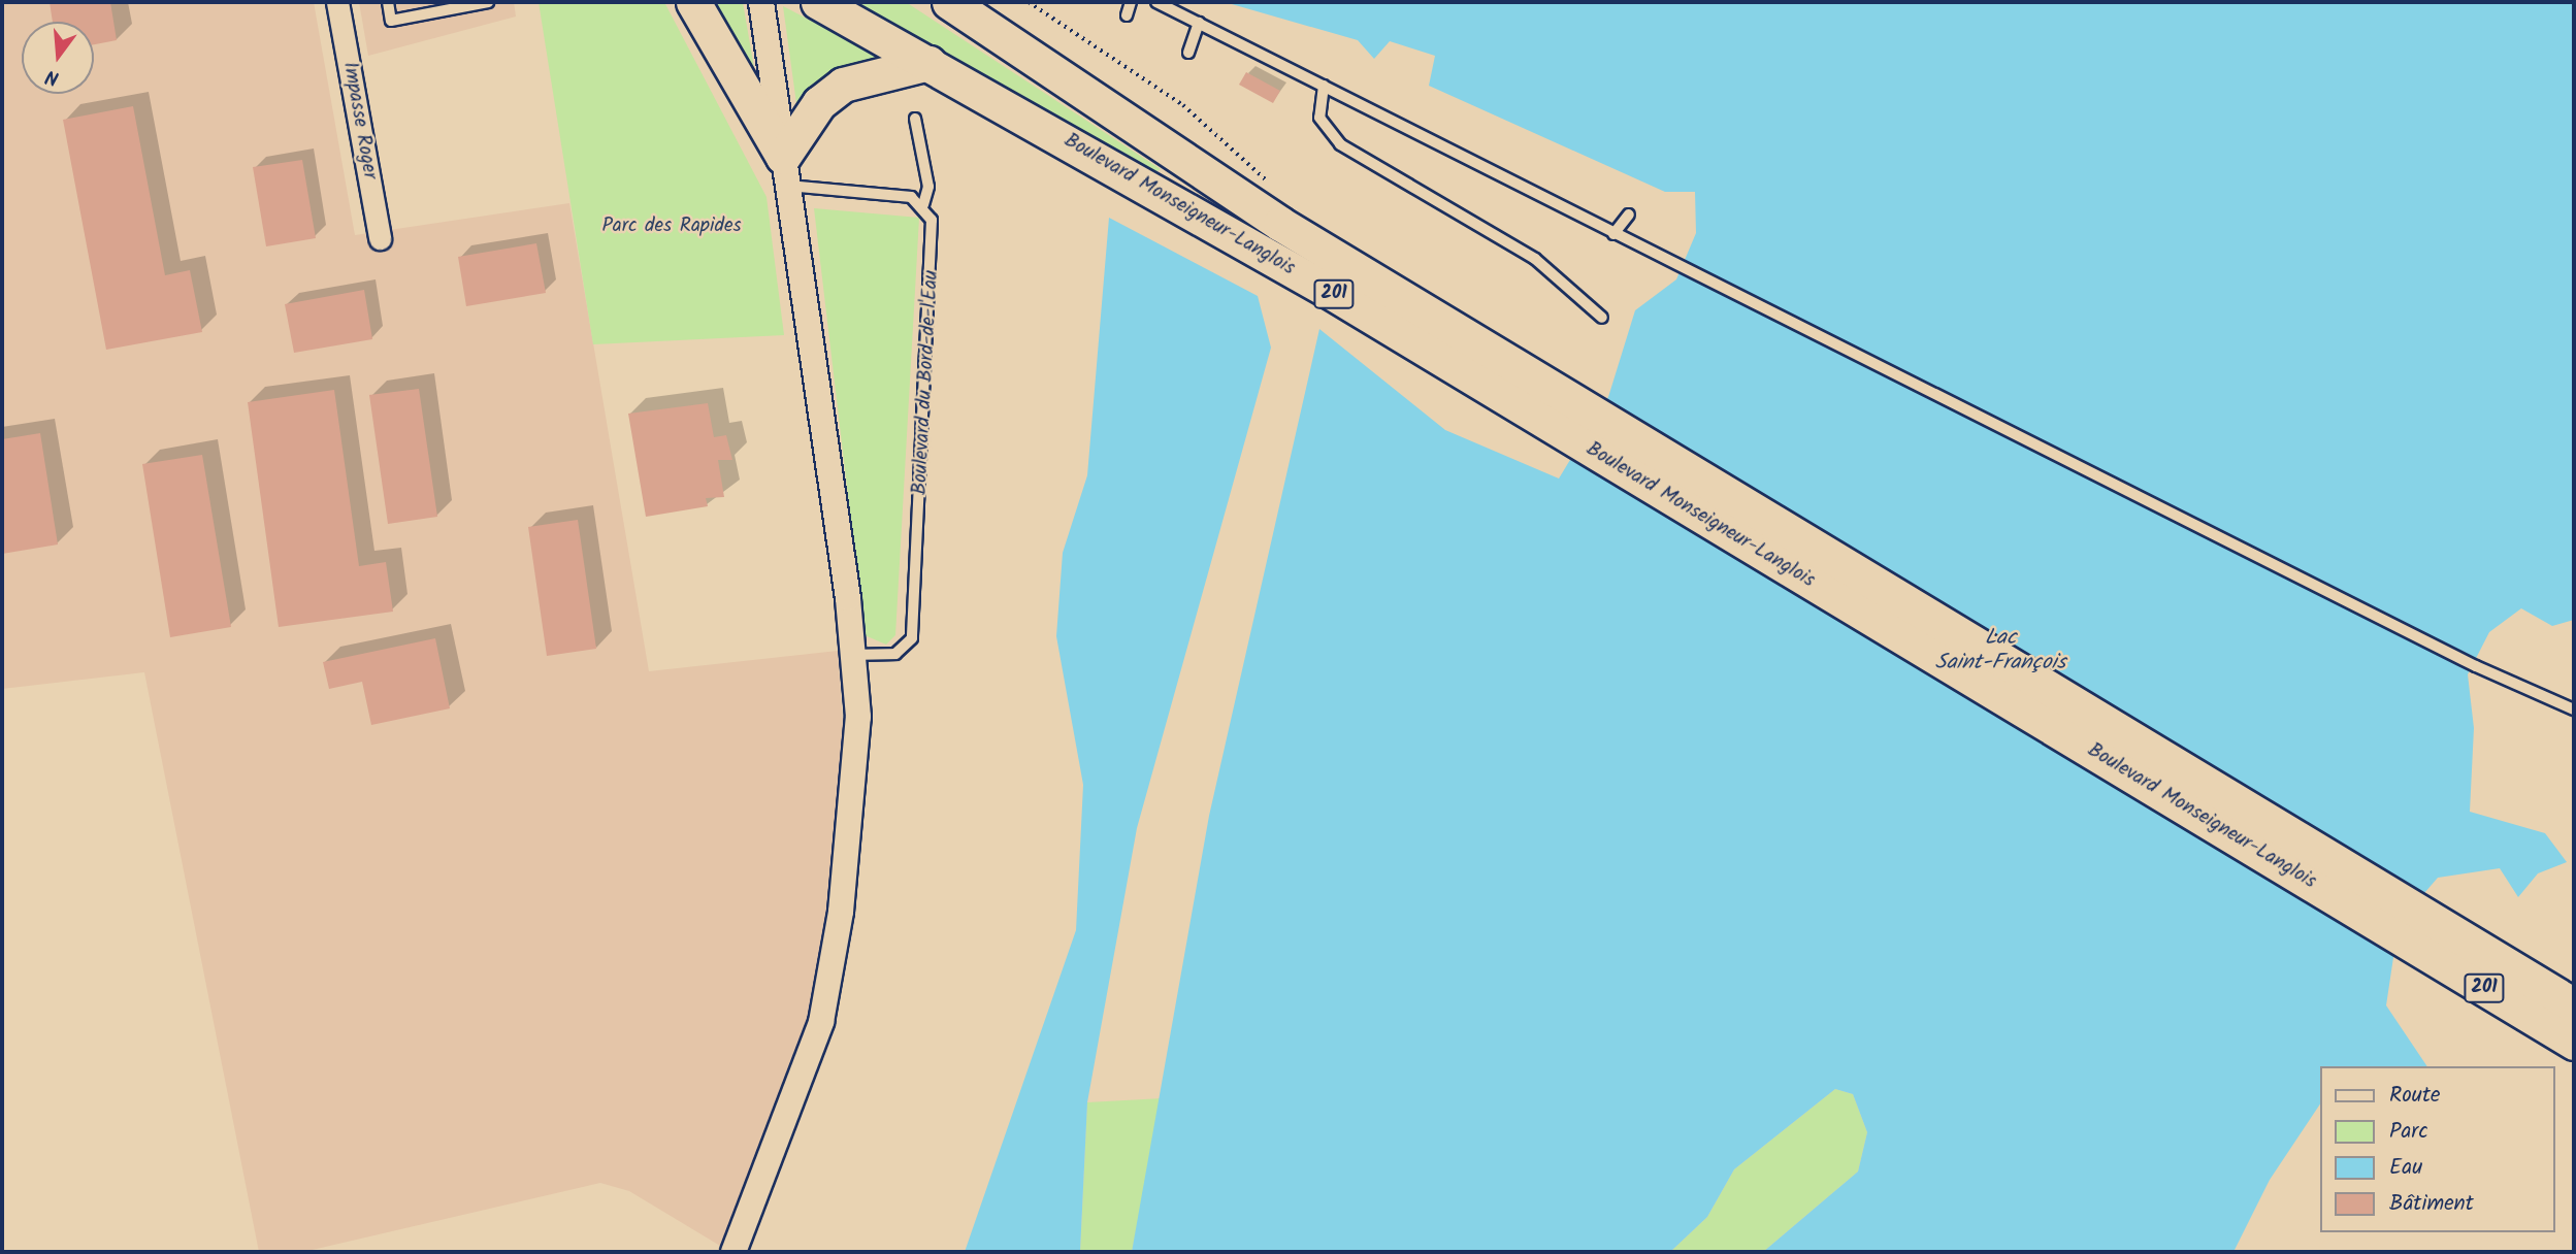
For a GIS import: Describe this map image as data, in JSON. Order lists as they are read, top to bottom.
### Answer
{
  "streets": {
    "highway": ["Boulevard Monseigneur-Langlois", "201"],
    "street": ["Impasse Roger"],
    "lane": ["Boulevard du Bord-de-l'Eau"]
  },
  "water": ["Lac Saint-François"],
  "parks": ["Parc des Rapides"],
  "legend": [
    "Route",
    "Parc",
    "Eau",
    "Bâtiment"
  ],
  "north": "bottom"
}
